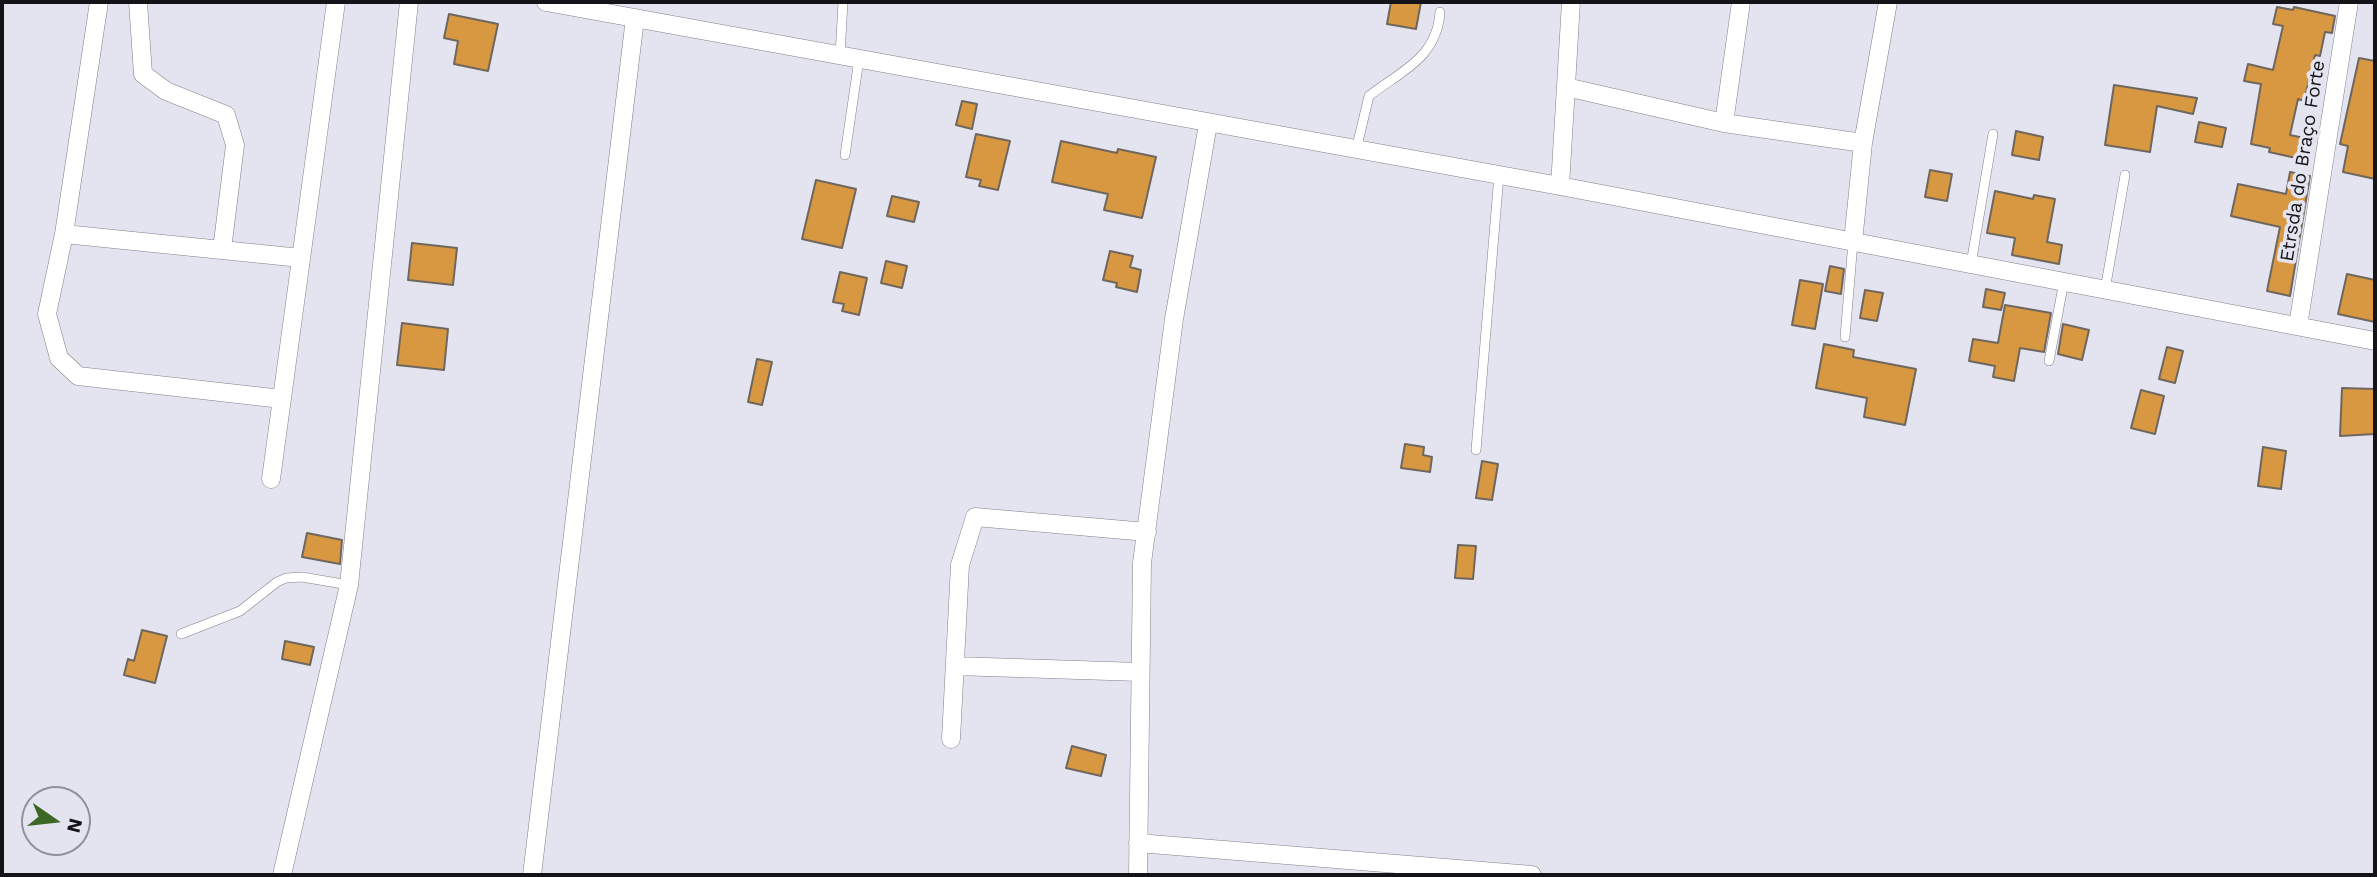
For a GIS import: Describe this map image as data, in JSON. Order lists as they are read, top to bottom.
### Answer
{
  "streets": {
    "street": ["Etrsda do Braço Forte"]
  },
  "north": "right"
}
